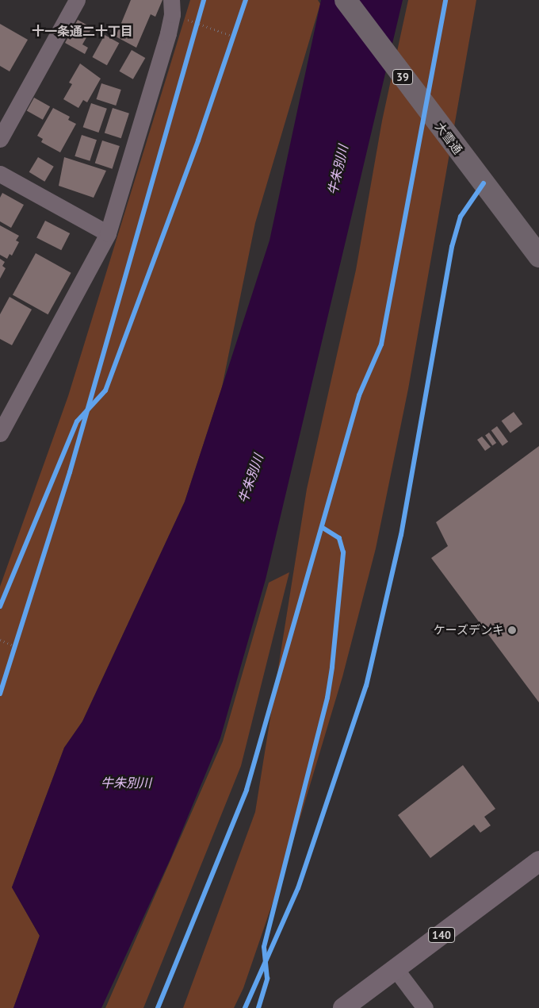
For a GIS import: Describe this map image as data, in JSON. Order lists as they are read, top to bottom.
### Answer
{
  "streets": {
    "highway": ["39", "大雪通"],
    "main road": ["140"]
  },
  "districts": ["十一条通二十丁目"],
  "water": ["牛朱別川"],
  "places": ["ケーズデンキ"]
}
